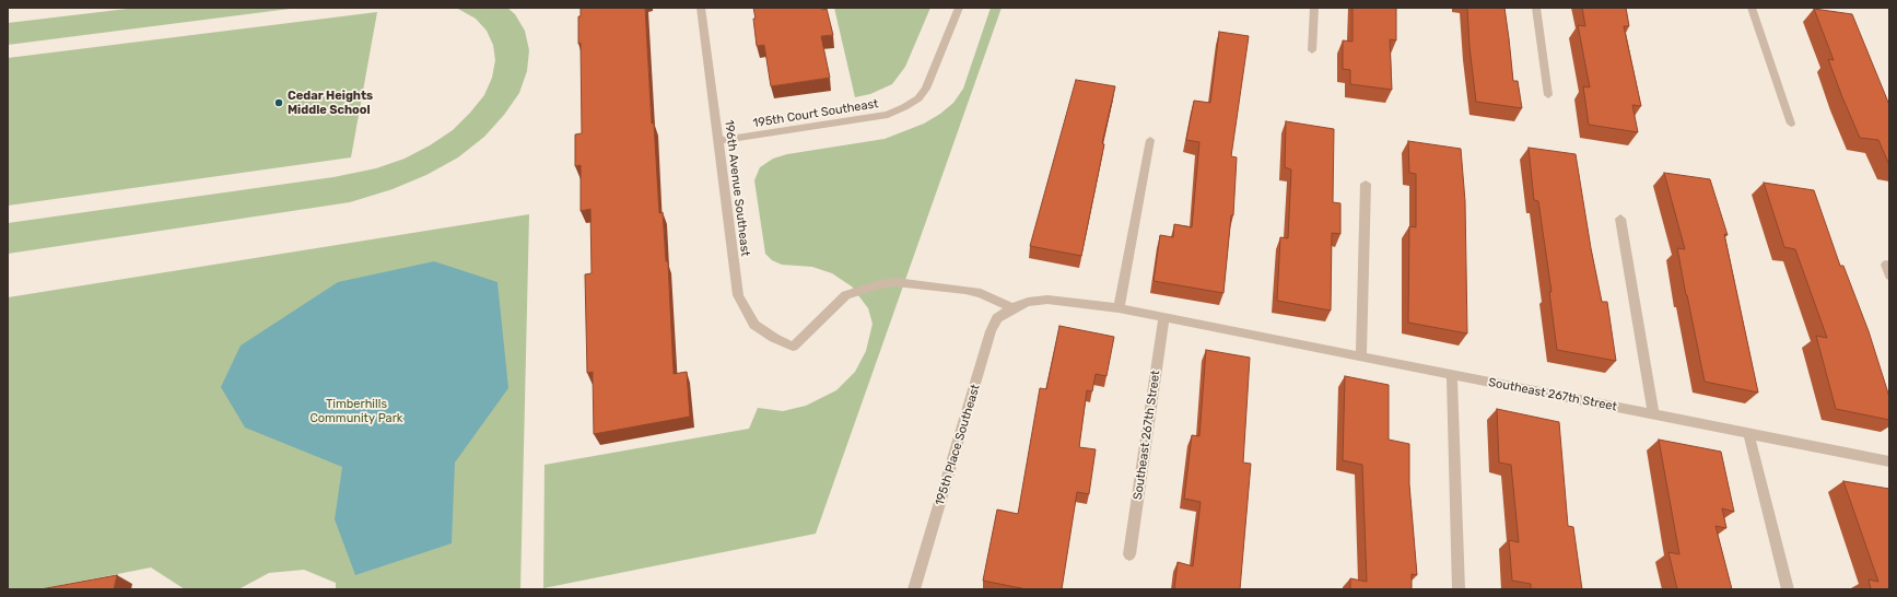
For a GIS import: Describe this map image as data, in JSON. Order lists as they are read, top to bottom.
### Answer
{
  "streets": {
    "street": [
      "195th Court Southeast",
      "196th Avenue Southeast",
      "Southeast 267th Street",
      "195th Place Southeast"
    ]
  },
  "crossings": [
    ["195th Court Southeast", "196th Avenue Southeast"],
    ["196th Avenue Southeast", "Southeast 267th Street"],
    ["196th Avenue Southeast", "195th Place Southeast"],
    ["Southeast 267th Street", "195th Place Southeast"]
  ],
  "parks": ["Timberhills Community Park"],
  "places": ["Cedar Heights Middle School"]
}
